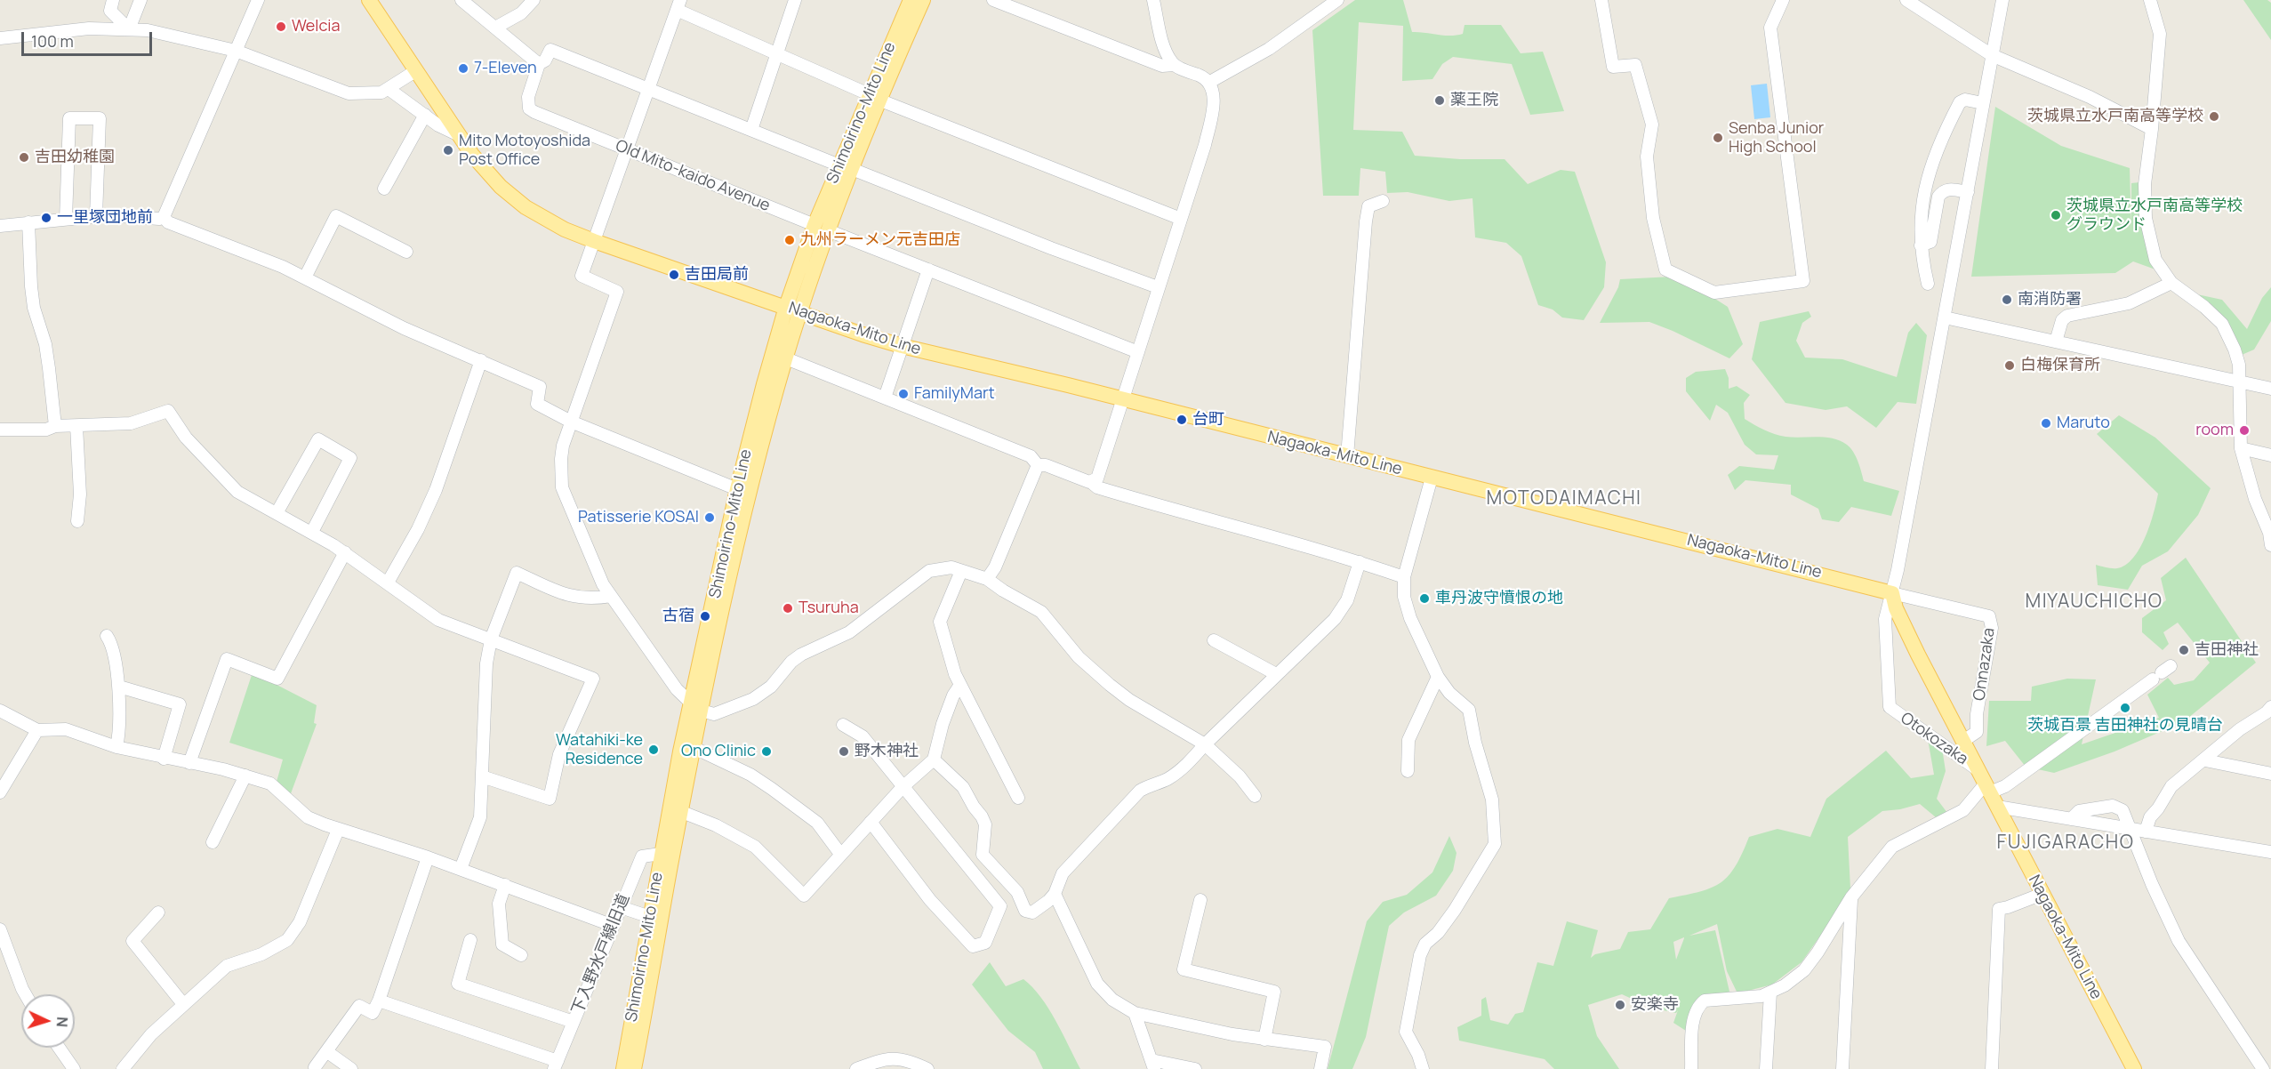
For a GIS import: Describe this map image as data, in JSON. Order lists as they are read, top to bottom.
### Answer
{
  "streets": {
    "main road": ["Shimoirino-Mito Line", "Nagaoka-Mito Line"],
    "street": [
      "Old Mito-kaido Avenue",
      "Onnazaka",
      "Otokozaka",
      "下入野水戸線旧道"
    ]
  },
  "crossings": [
    ["Shimoirino-Mito Line", "Old Mito-kaido Avenue"],
    ["Shimoirino-Mito Line", "Nagaoka-Mito Line"],
    ["Shimoirino-Mito Line", "下入野水戸線旧道"],
    ["Nagaoka-Mito Line", "Onnazaka"],
    ["Nagaoka-Mito Line", "Otokozaka"],
    ["Onnazaka", "Otokozaka"]
  ],
  "districts": ["MOTODAIMACHI", "MIYAUCHICHO", "FUJIGARACHO"],
  "places": [
    "Welcia",
    "7-Eleven",
    "薬王院",
    "茨城県立水戸南高等学校",
    "Senba Junior High School",
    "Mito Motoyoshida Post Office",
    "吉田幼稚園",
    "茨城県立水戸南高等学校 グラウンド",
    "一里塚団地前",
    "九州ラーメン元吉田店",
    "吉田局前",
    "南消防署",
    "白梅保育所",
    "FamilyMart",
    "台町",
    "Maruto",
    "room",
    "Patisserie KOSAI",
    "車丹波守憤恨の地",
    "Tsuruha",
    "古宿",
    "吉田神社",
    "茨城百景 吉田神社の見晴台",
    "Watahiki-ke Residence",
    "Ono Clinic",
    "野木神社",
    "安楽寺"
  ],
  "scale_bar": "100 m",
  "north": "right"
}
